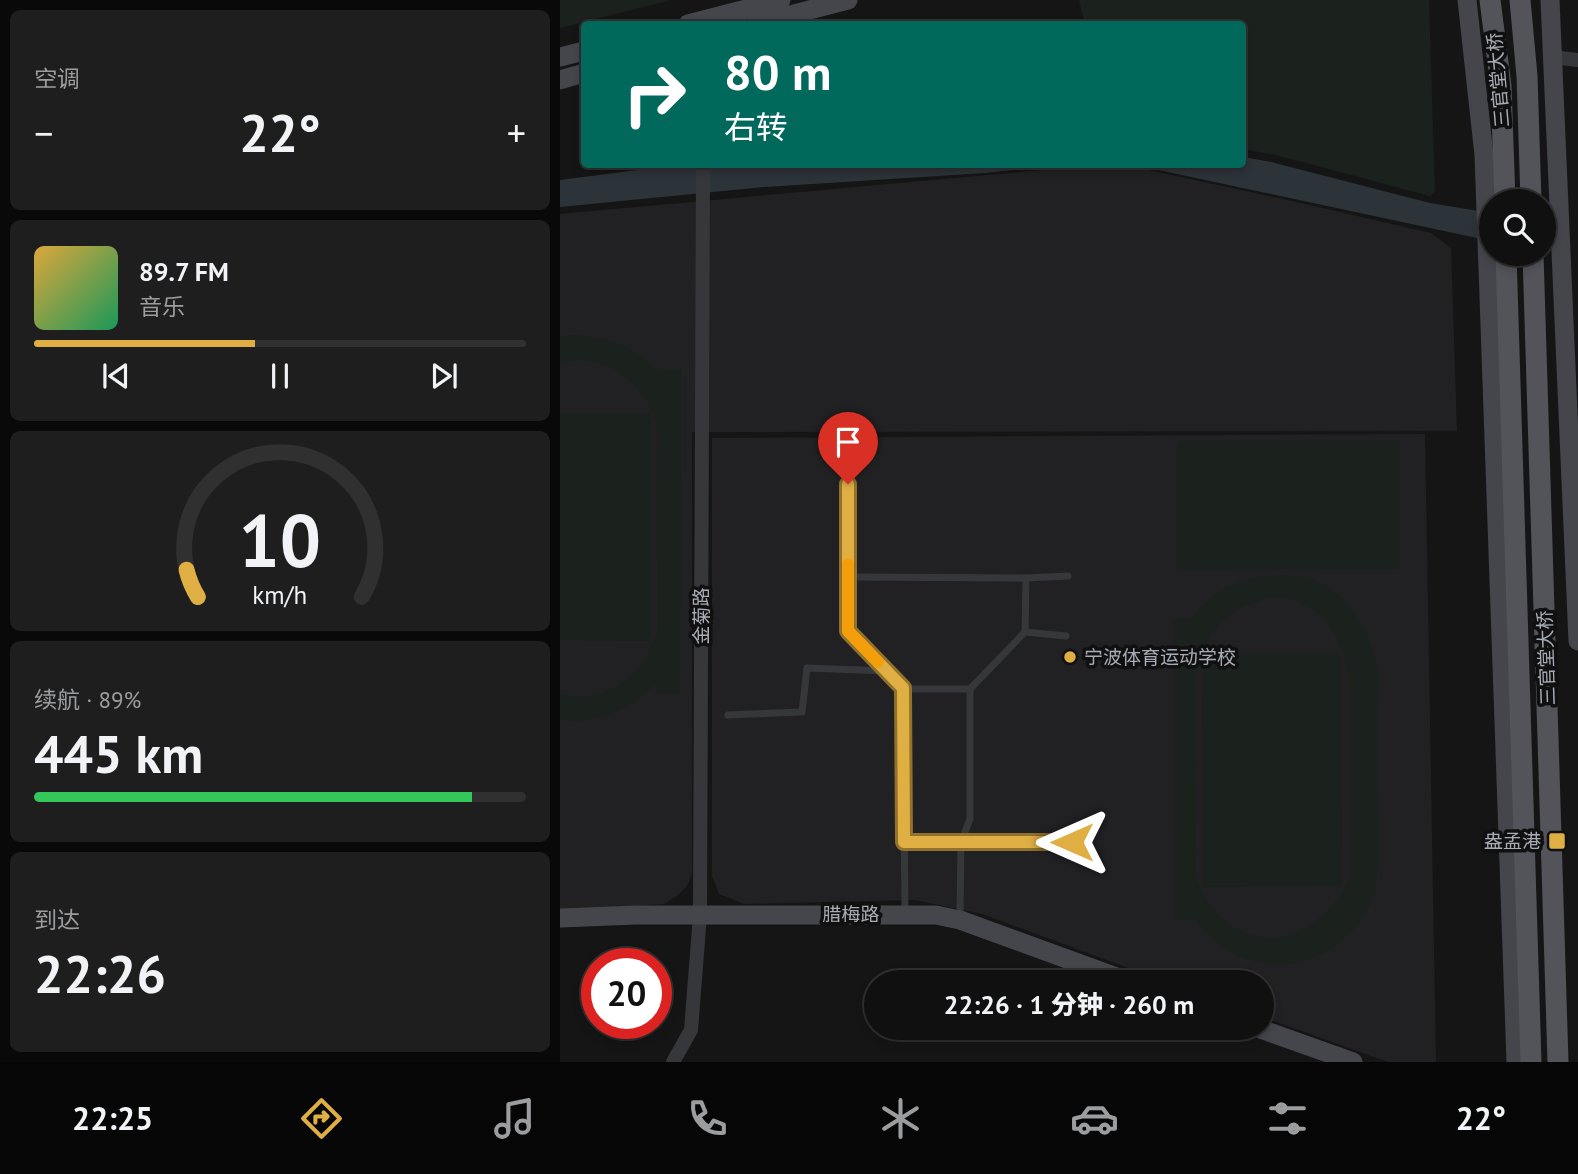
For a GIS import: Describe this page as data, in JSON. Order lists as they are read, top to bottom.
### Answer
{
  "streets": {
    "main road": ["三官堂大桥"],
    "street": ["金菊路", "腊梅路"]
  },
  "crossings": [
    ["金菊路", "腊梅路"]
  ],
  "places": {
    "other": ["宁波体育运动学校"],
    "transit": ["盎孟港"]
  },
  "page": {
    "tile": [
      "空调",
      ["续航 · 89%", "445 km"],
      ["到达", "22:26"]
    ],
    "turn": ["80 m", "右转"],
    "heat": ["−", "22°", "+"],
    "song": ["89.7 FM", "音乐"],
    "limit": "20",
    "trip": "22:26 · 1 分钟 · 260 m",
    "tabs": ["22:25", "22°"],
    "gauge": ["10", "km/h"]
  }
}
